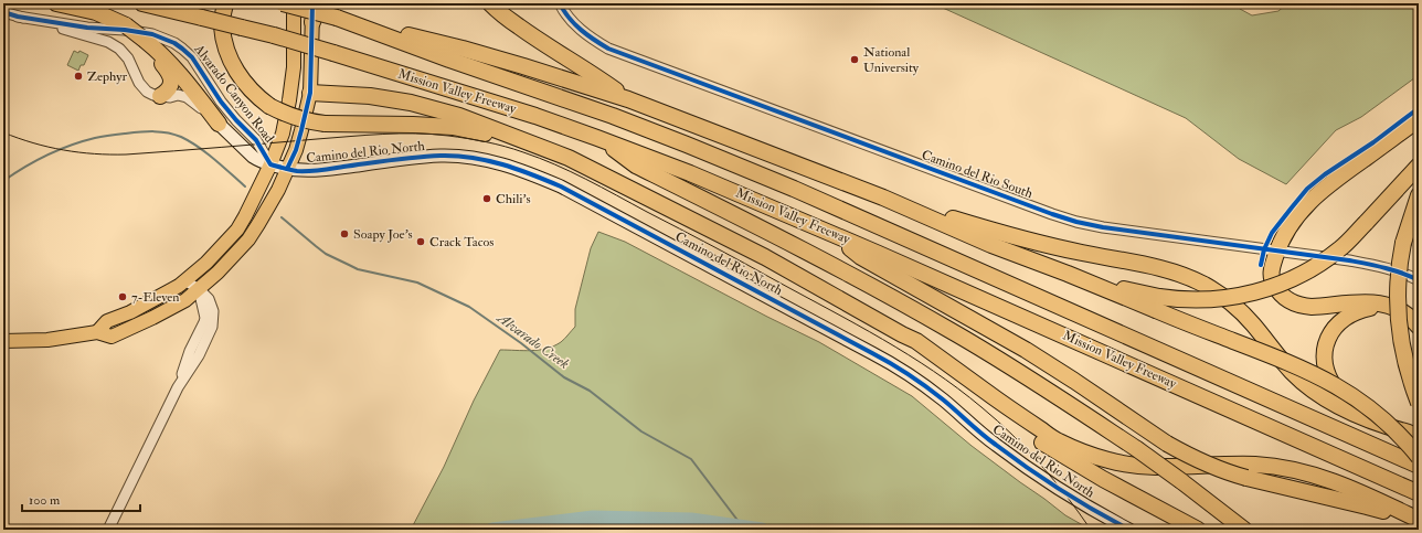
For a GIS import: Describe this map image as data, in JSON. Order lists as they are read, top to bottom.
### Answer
{
  "streets": {
    "highway": ["Mission Valley Freeway"],
    "main road": ["Camino del Rio North"],
    "street": ["Alvarado Canyon Road", "Camino del Rio South"]
  },
  "crossings": [
    ["Alvarado Canyon Road", "Camino del Rio North"]
  ],
  "water": ["Alvarado Creek"],
  "places": [
    "National University",
    "Zephyr",
    "Chili's",
    "Soapy Joe's",
    "Crack Tacos",
    "7-Eleven"
  ],
  "scale_bar": "100 m"
}
